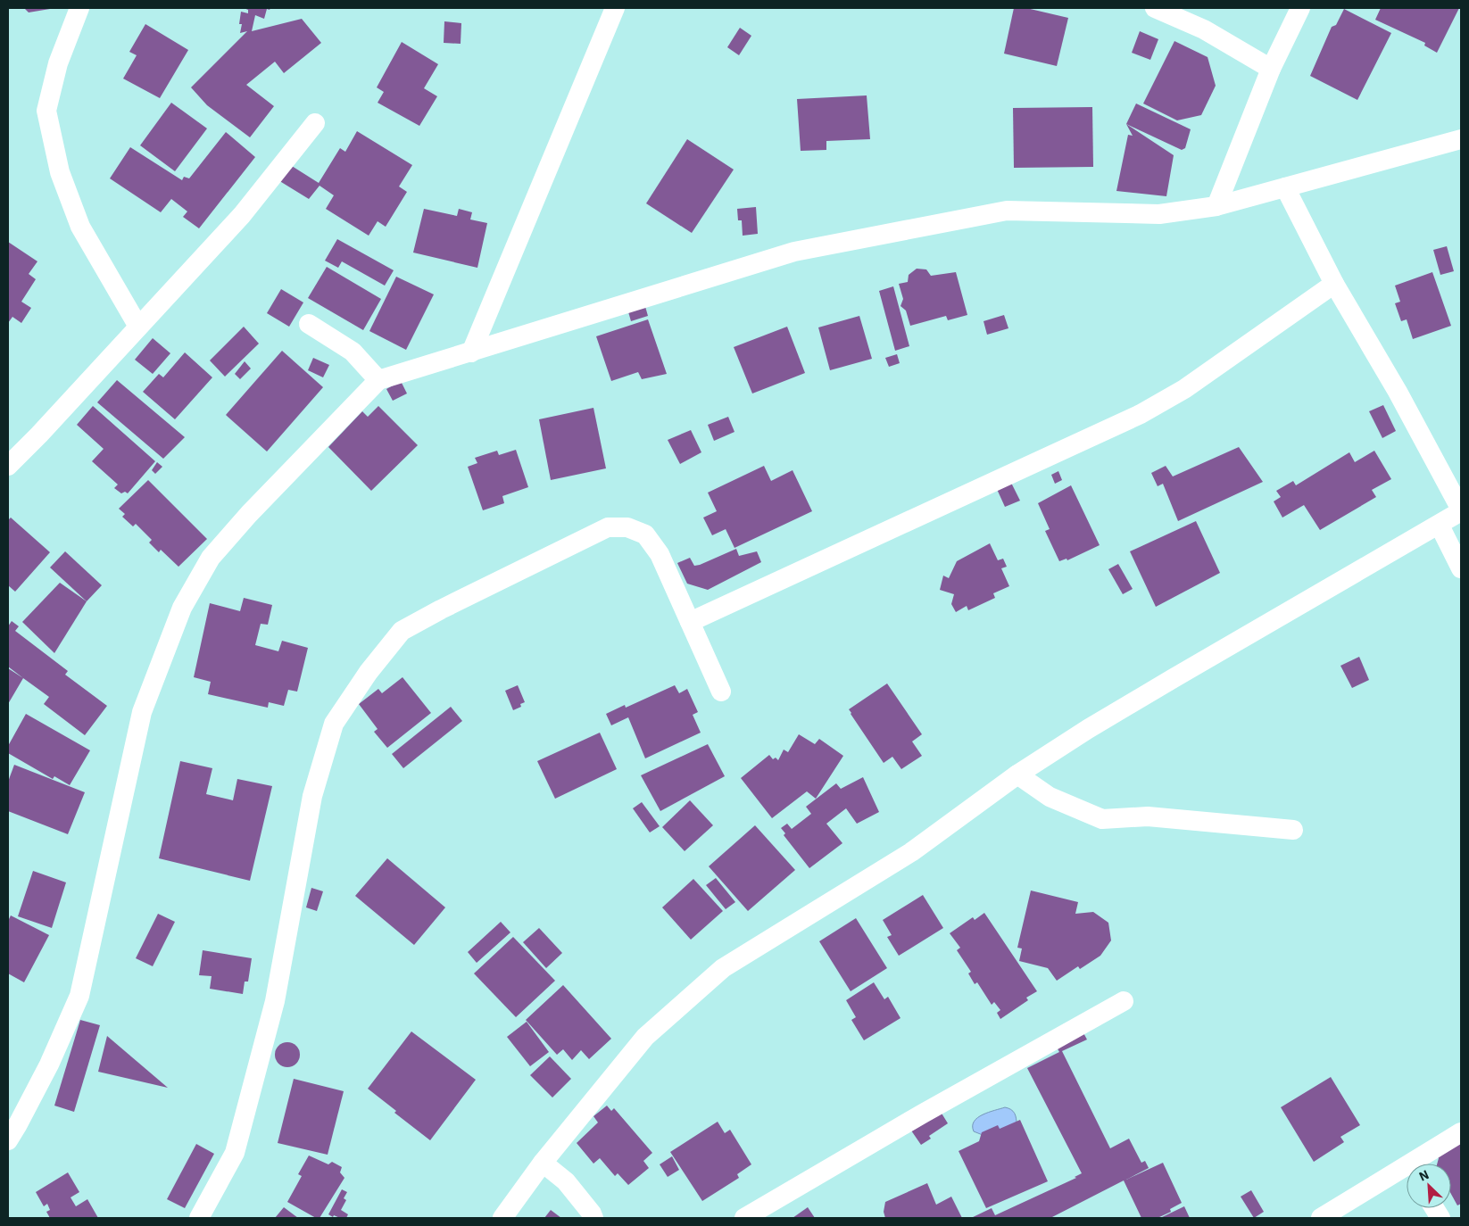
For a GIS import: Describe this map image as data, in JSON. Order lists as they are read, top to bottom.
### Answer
{
  "north": "top left"
}
